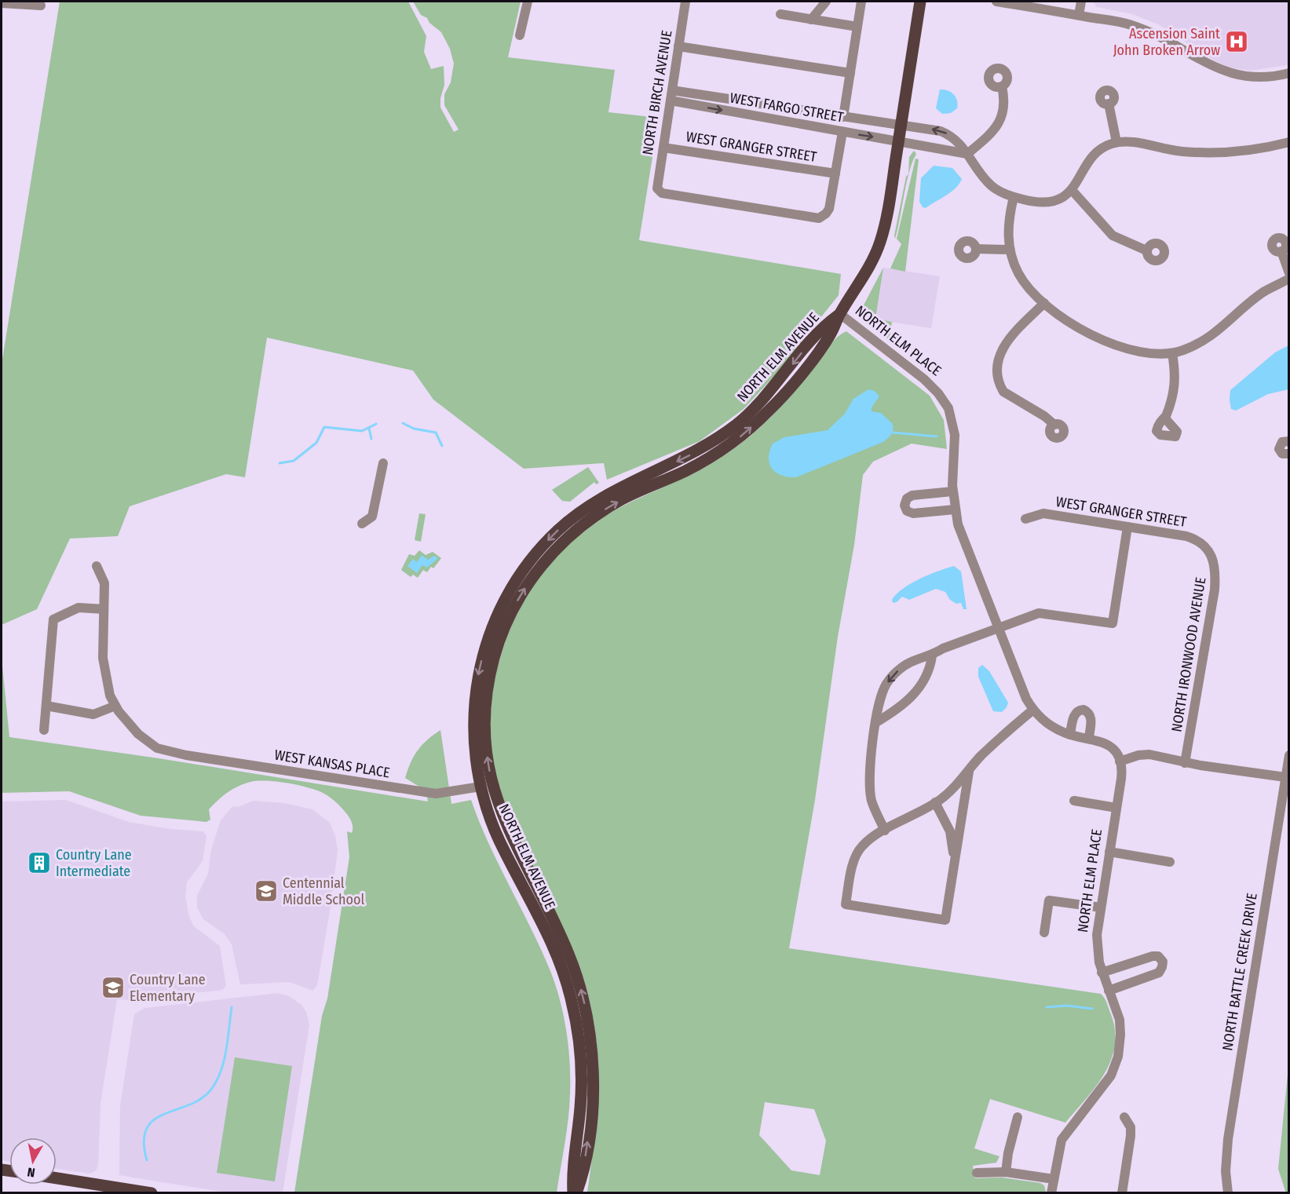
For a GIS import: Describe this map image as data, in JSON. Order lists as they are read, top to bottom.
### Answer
{
  "streets": {
    "main road": ["NORTH ELM PLACE", "NORTH ELM AVENUE"],
    "street": [
      "NORTH BIRCH AVENUE",
      "WEST FARGO STREET",
      "WEST GRANGER STREET",
      "NORTH IRONWOOD AVENUE",
      "WEST KANSAS PLACE",
      "NORTH BATTLE CREEK DRIVE"
    ]
  },
  "crossings": [
    ["NORTH BIRCH AVENUE", "WEST FARGO STREET"],
    ["NORTH BIRCH AVENUE", "WEST GRANGER STREET"],
    ["WEST FARGO STREET", "NORTH ELM PLACE"],
    ["WEST GRANGER STREET", "NORTH IRONWOOD AVENUE"],
    ["NORTH ELM PLACE", "NORTH ELM AVENUE"],
    ["NORTH ELM AVENUE", "WEST KANSAS PLACE"]
  ],
  "places": {
    "hospital": ["Ascension Saint John Broken Arrow"],
    "building": ["Country Lane Intermediate"],
    "school or university": ["Centennial Middle School", "Country Lane Elementary"]
  },
  "north": "bottom"
}
